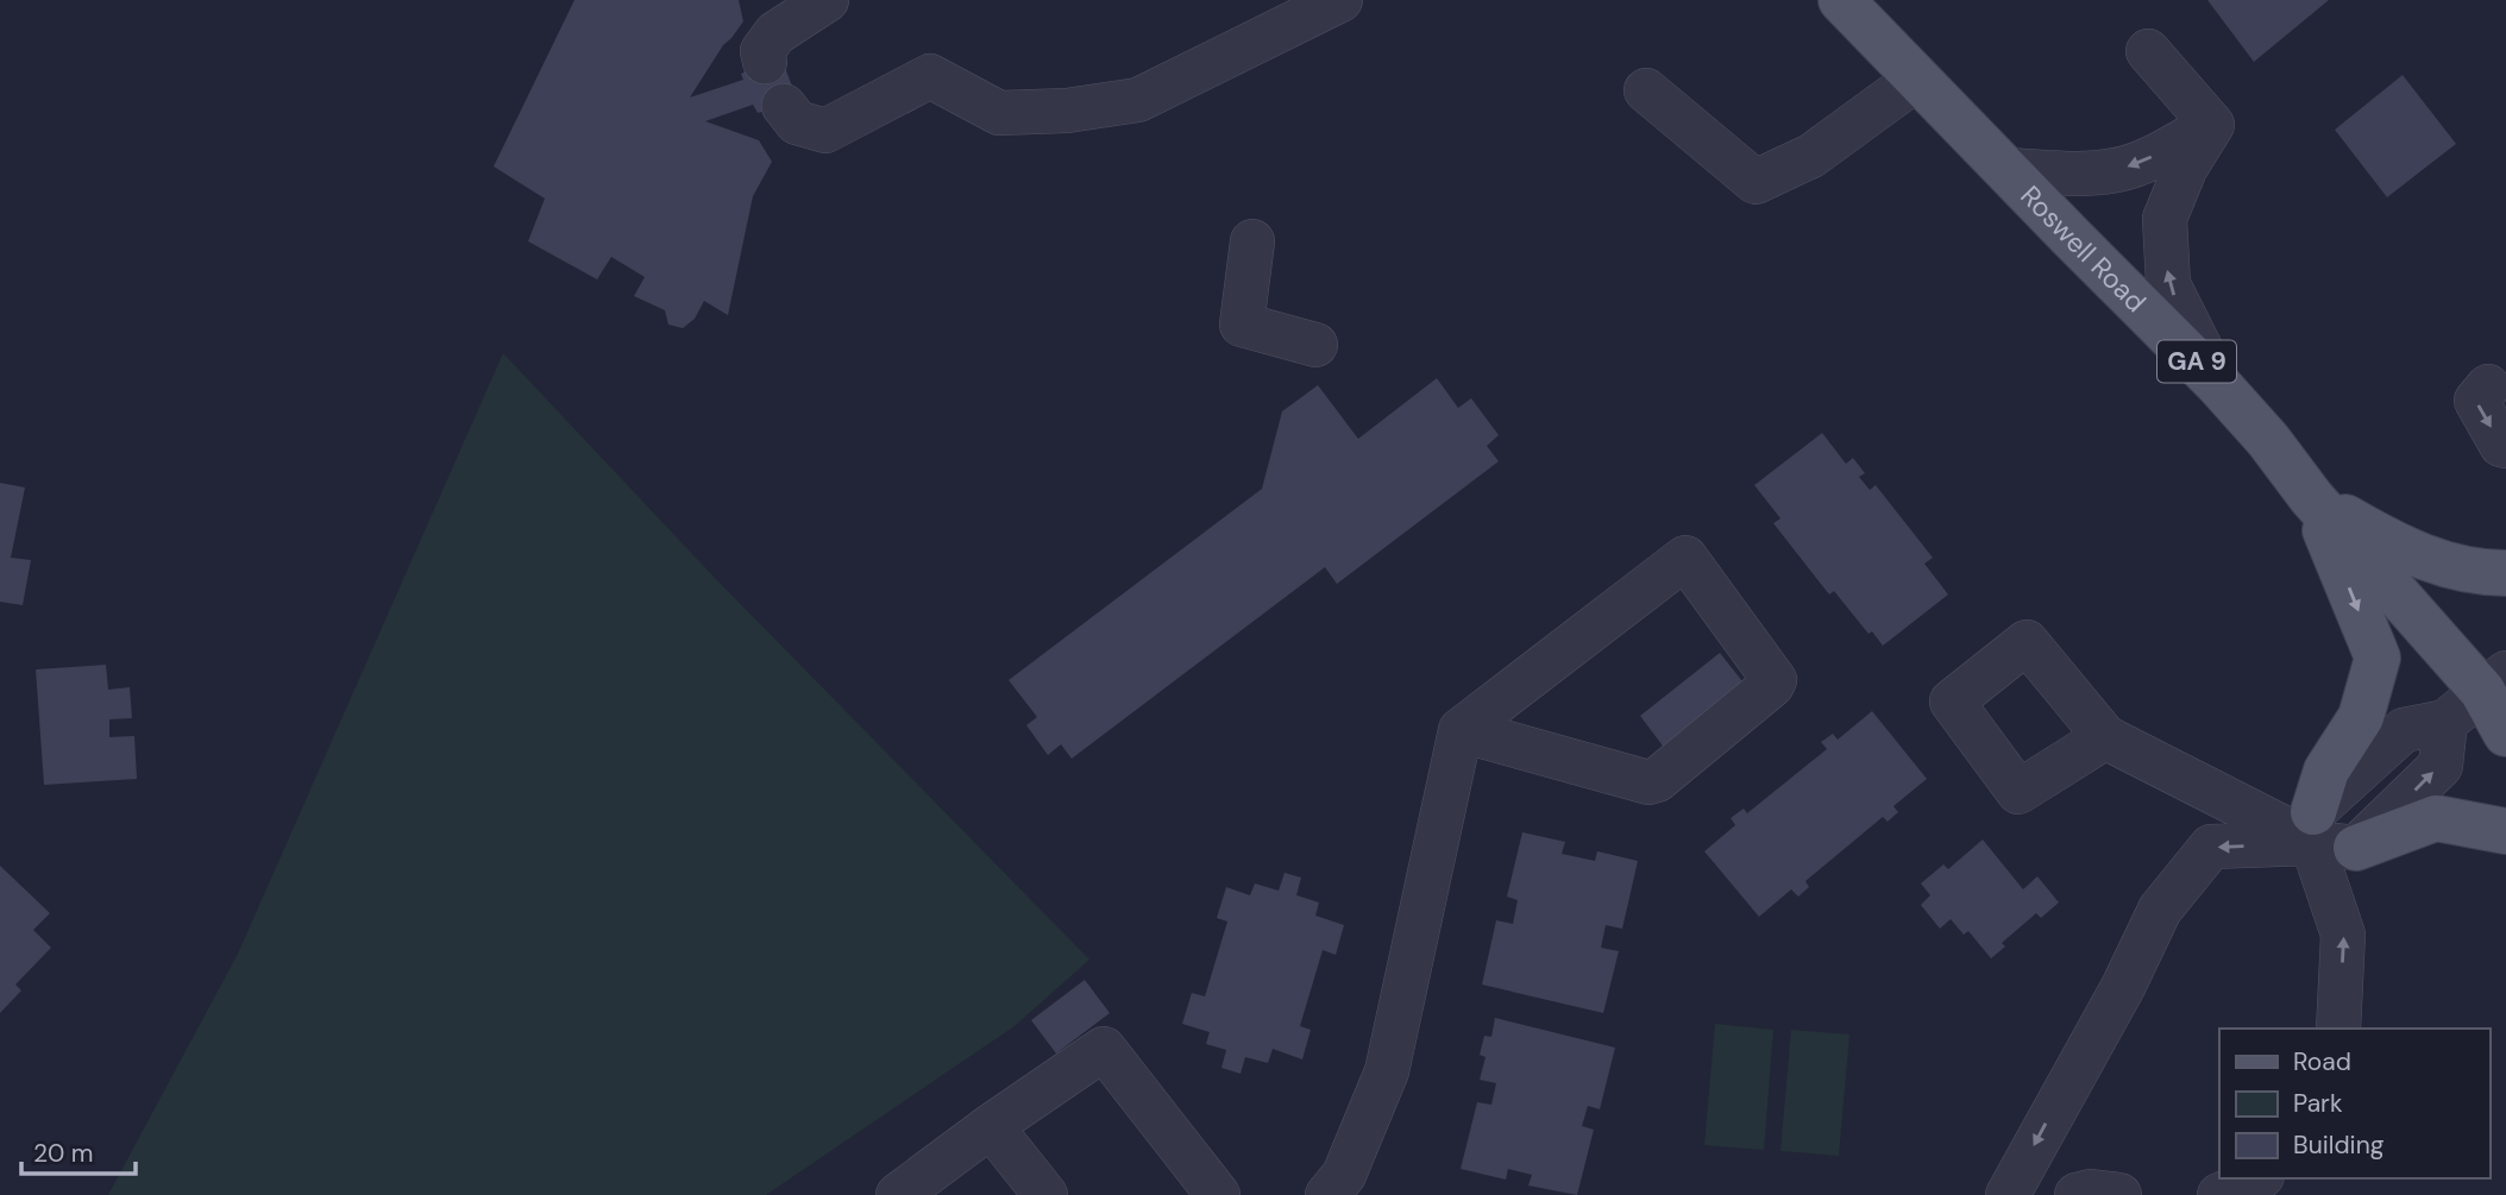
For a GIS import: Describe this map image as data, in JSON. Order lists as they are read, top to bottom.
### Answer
{
  "streets": {
    "main road": ["Roswell Road", "GA 9"]
  },
  "legend": ["Road", "Park", "Building"],
  "scale_bar": "20 m"
}
